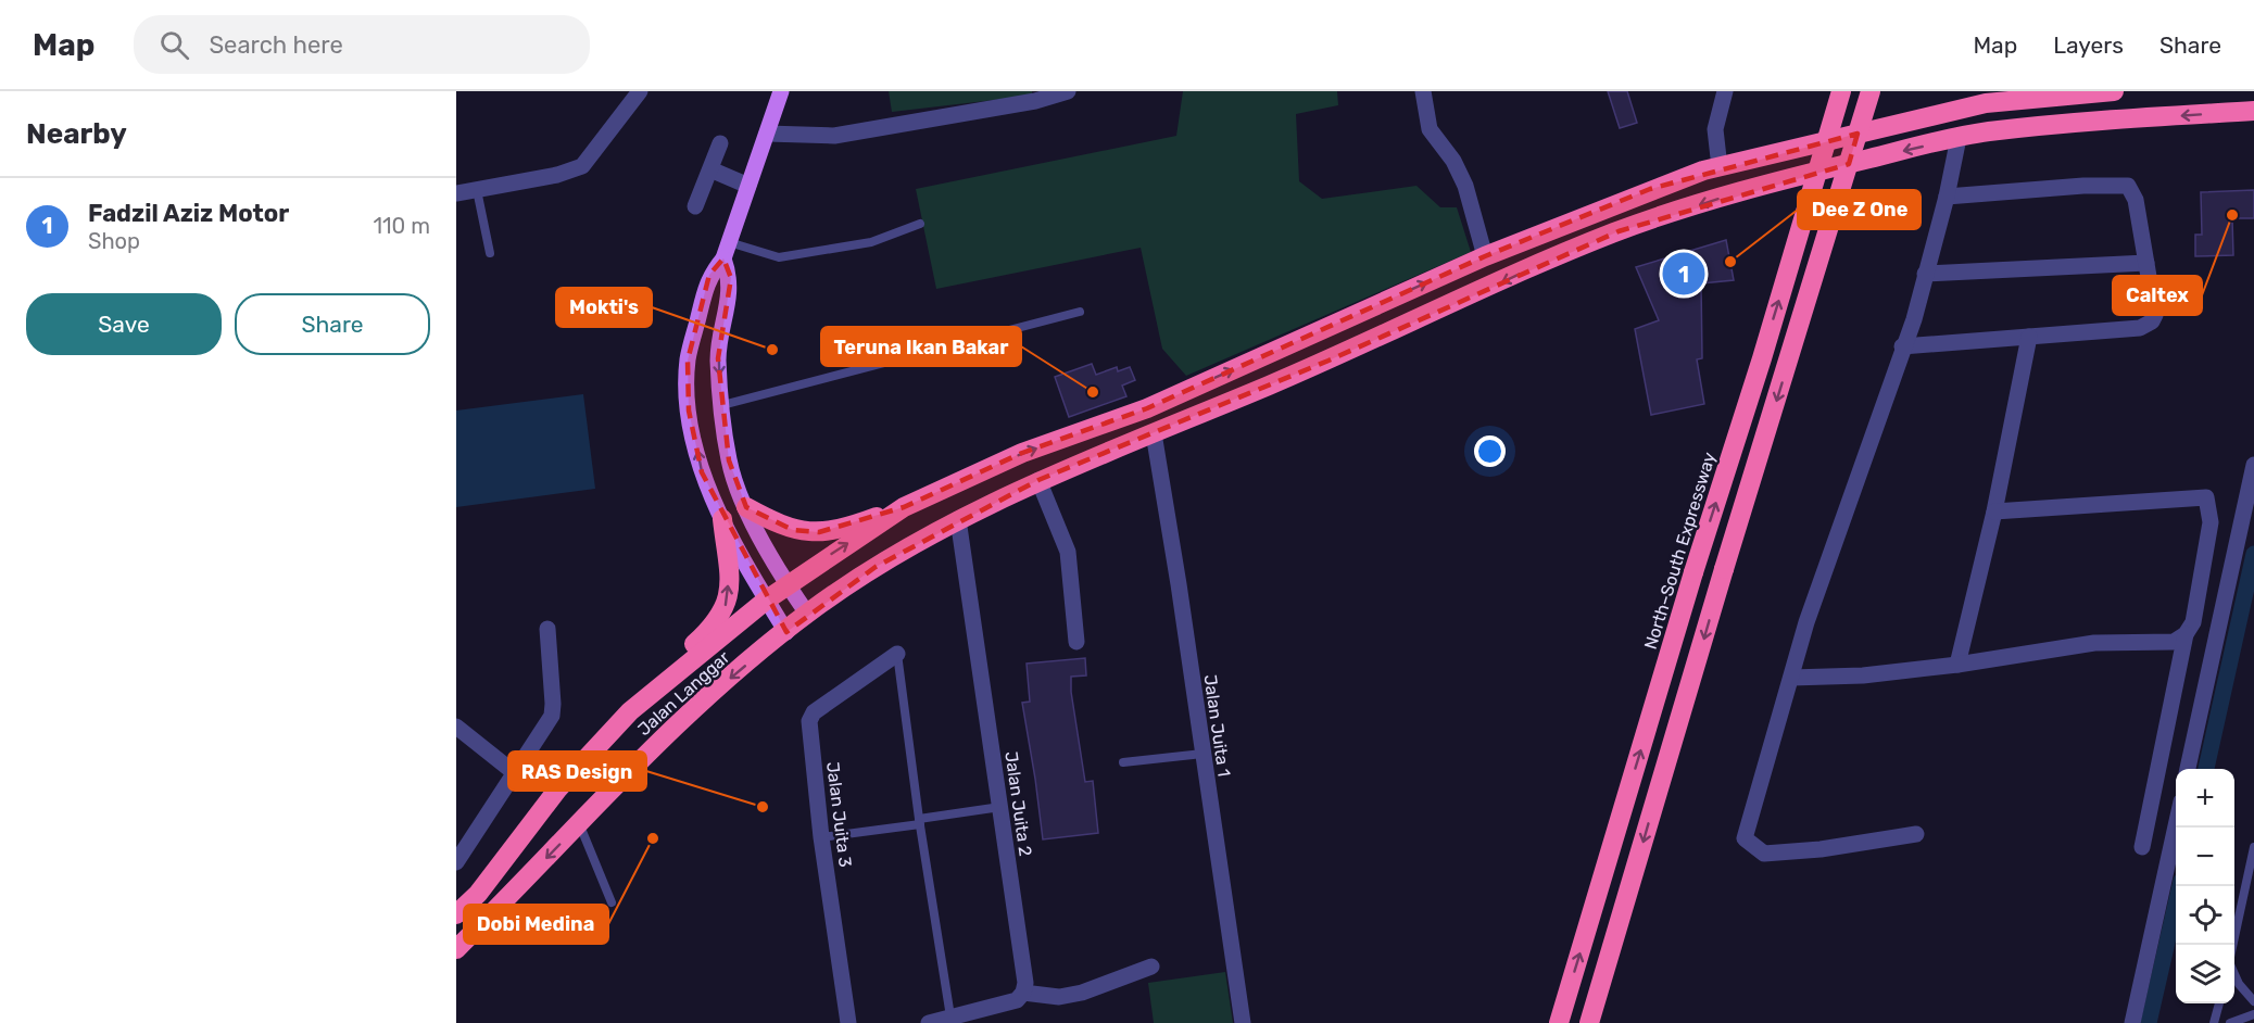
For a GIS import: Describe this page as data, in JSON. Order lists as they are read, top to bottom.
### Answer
{
  "streets": {
    "highway": ["North–South Expressway", "Jalan Langgar"],
    "street": ["Jalan Juita 1", "Jalan Juita 2", "Jalan Juita 3"]
  },
  "crossings": [
    ["Jalan Langgar", "Jalan Juita 1"],
    ["Jalan Langgar", "Jalan Juita 2"]
  ],
  "places": [
    "Caltex",
    "Dee Z One",
    "Mokti's",
    "Teruna Ikan Bakar",
    "RAS Design",
    "Dobi Medina"
  ],
  "page": {
    "header": "Map",
    "search": "Search here",
    "nav": ["Map", "Layers", "Share"],
    "heading": "Nearby",
    "list": [
      {
        "mark": "1",
        "name": "Fadzil Aziz Motor",
        "note": "Shop",
        "value": "110 m"
      }
    ],
    "pins": "1",
    "buttons": ["Save", "Share"],
    "map_buttons": ["+", "−"]
  }
}
